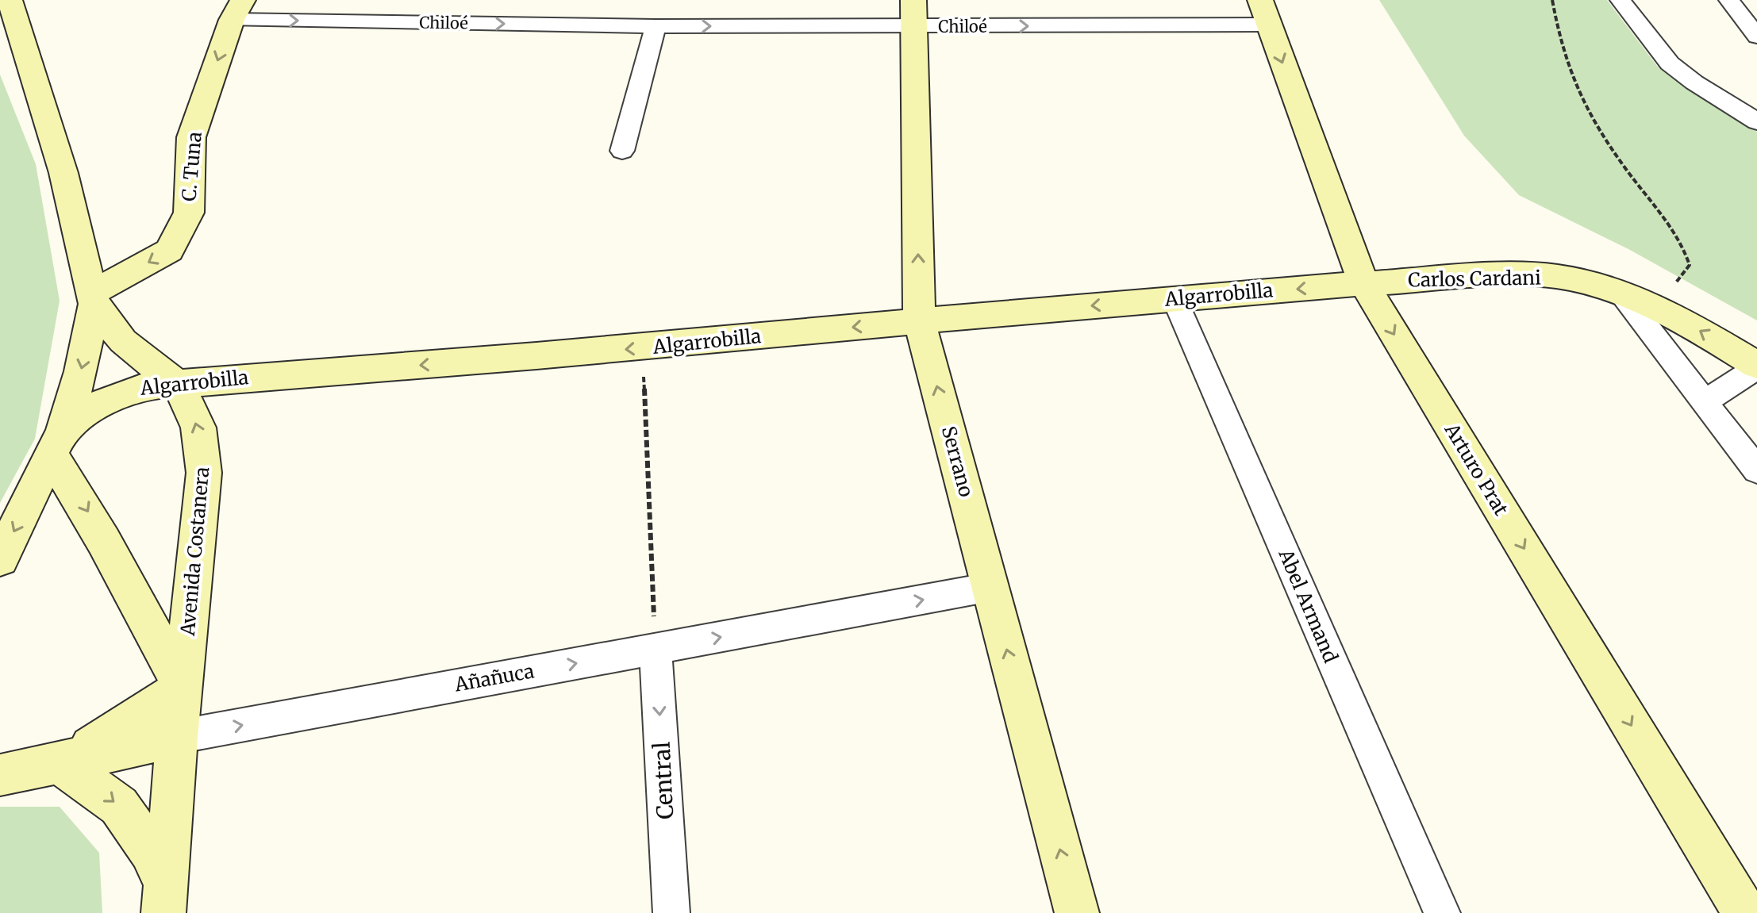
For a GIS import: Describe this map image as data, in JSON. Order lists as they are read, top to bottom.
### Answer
{
  "streets": {
    "main road": [
      "C. Tuna",
      "Carlos Cardani",
      "Algarrobilla",
      "Serrano",
      "Arturo Prat",
      "Avenida Costanera",
      "Añañuca"
    ],
    "street": ["Chiloé", "Abel Armand", "Central"]
  },
  "crossings": [
    ["Chiloé", "C. Tuna"],
    ["Chiloé", "Serrano"],
    ["Chiloé", "Arturo Prat"],
    ["C. Tuna", "Avenida Costanera"],
    ["Carlos Cardani", "Algarrobilla"],
    ["Carlos Cardani", "Arturo Prat"],
    ["Algarrobilla", "Serrano"],
    ["Algarrobilla", "Arturo Prat"],
    ["Algarrobilla", "Avenida Costanera"],
    ["Algarrobilla", "Abel Armand"],
    ["Serrano", "Añañuca"],
    ["Avenida Costanera", "Añañuca"],
    ["Añañuca", "Central"]
  ],
  "one_way": [
    "Chiloé",
    "C. Tuna",
    "Carlos Cardani",
    "Algarrobilla",
    "Serrano",
    "Arturo Prat",
    "Añañuca",
    "Central"
  ]
}
